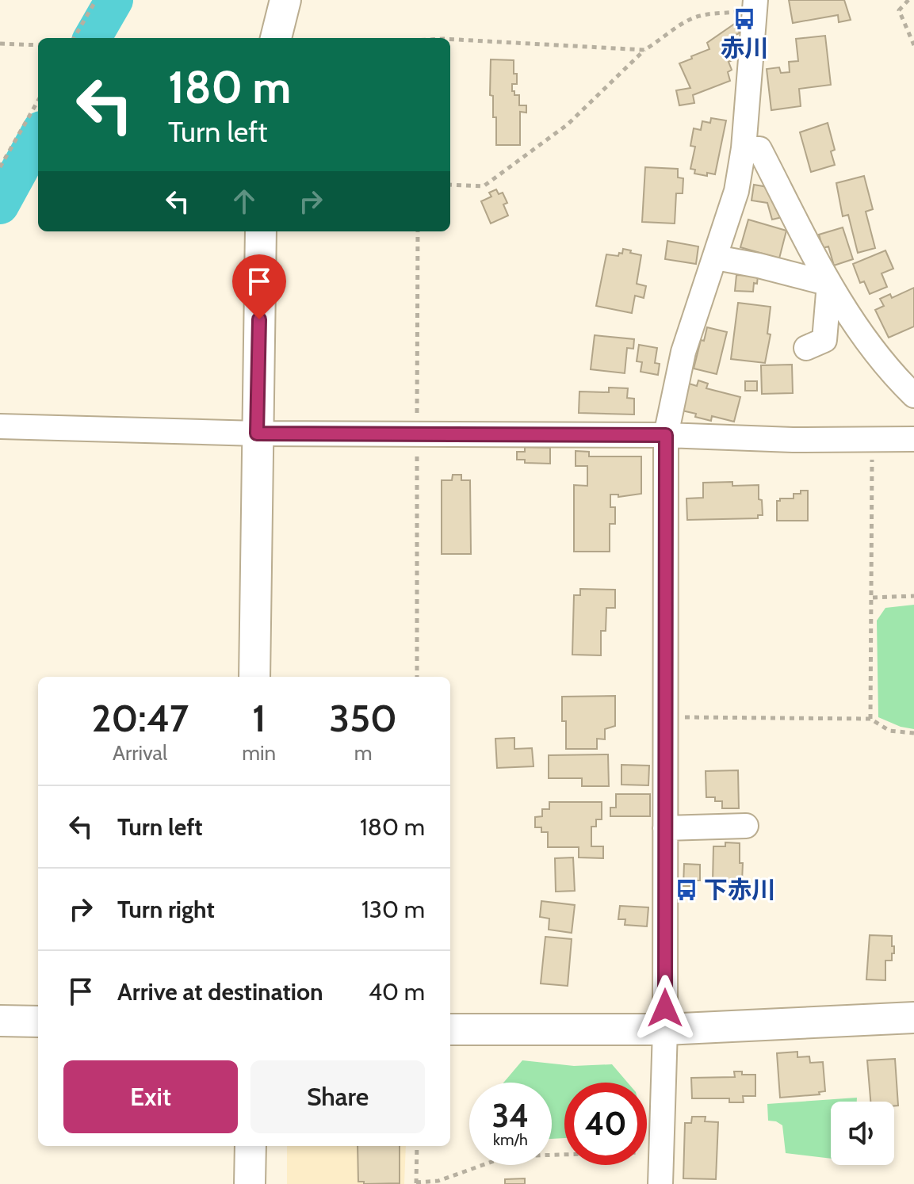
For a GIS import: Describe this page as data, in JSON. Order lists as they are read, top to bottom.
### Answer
{
  "places": {
    "bus stop": ["赤川", "下赤川"]
  },
  "page": {
    "turn": ["180 m", "Turn left"],
    "eta": [
      "20:47",
      "Arrival",
      "1",
      "min",
      "350",
      "m"
    ],
    "list": [
      {
        "name": "Turn left",
        "value": "180 m"
      },
      {
        "name": "Turn right",
        "value": "130 m"
      },
      {
        "name": "Arrive at destination",
        "value": "40 m"
      }
    ],
    "buttons": ["Exit", "Share"],
    "speed": "34 km/h",
    "limit": "40"
  }
}
